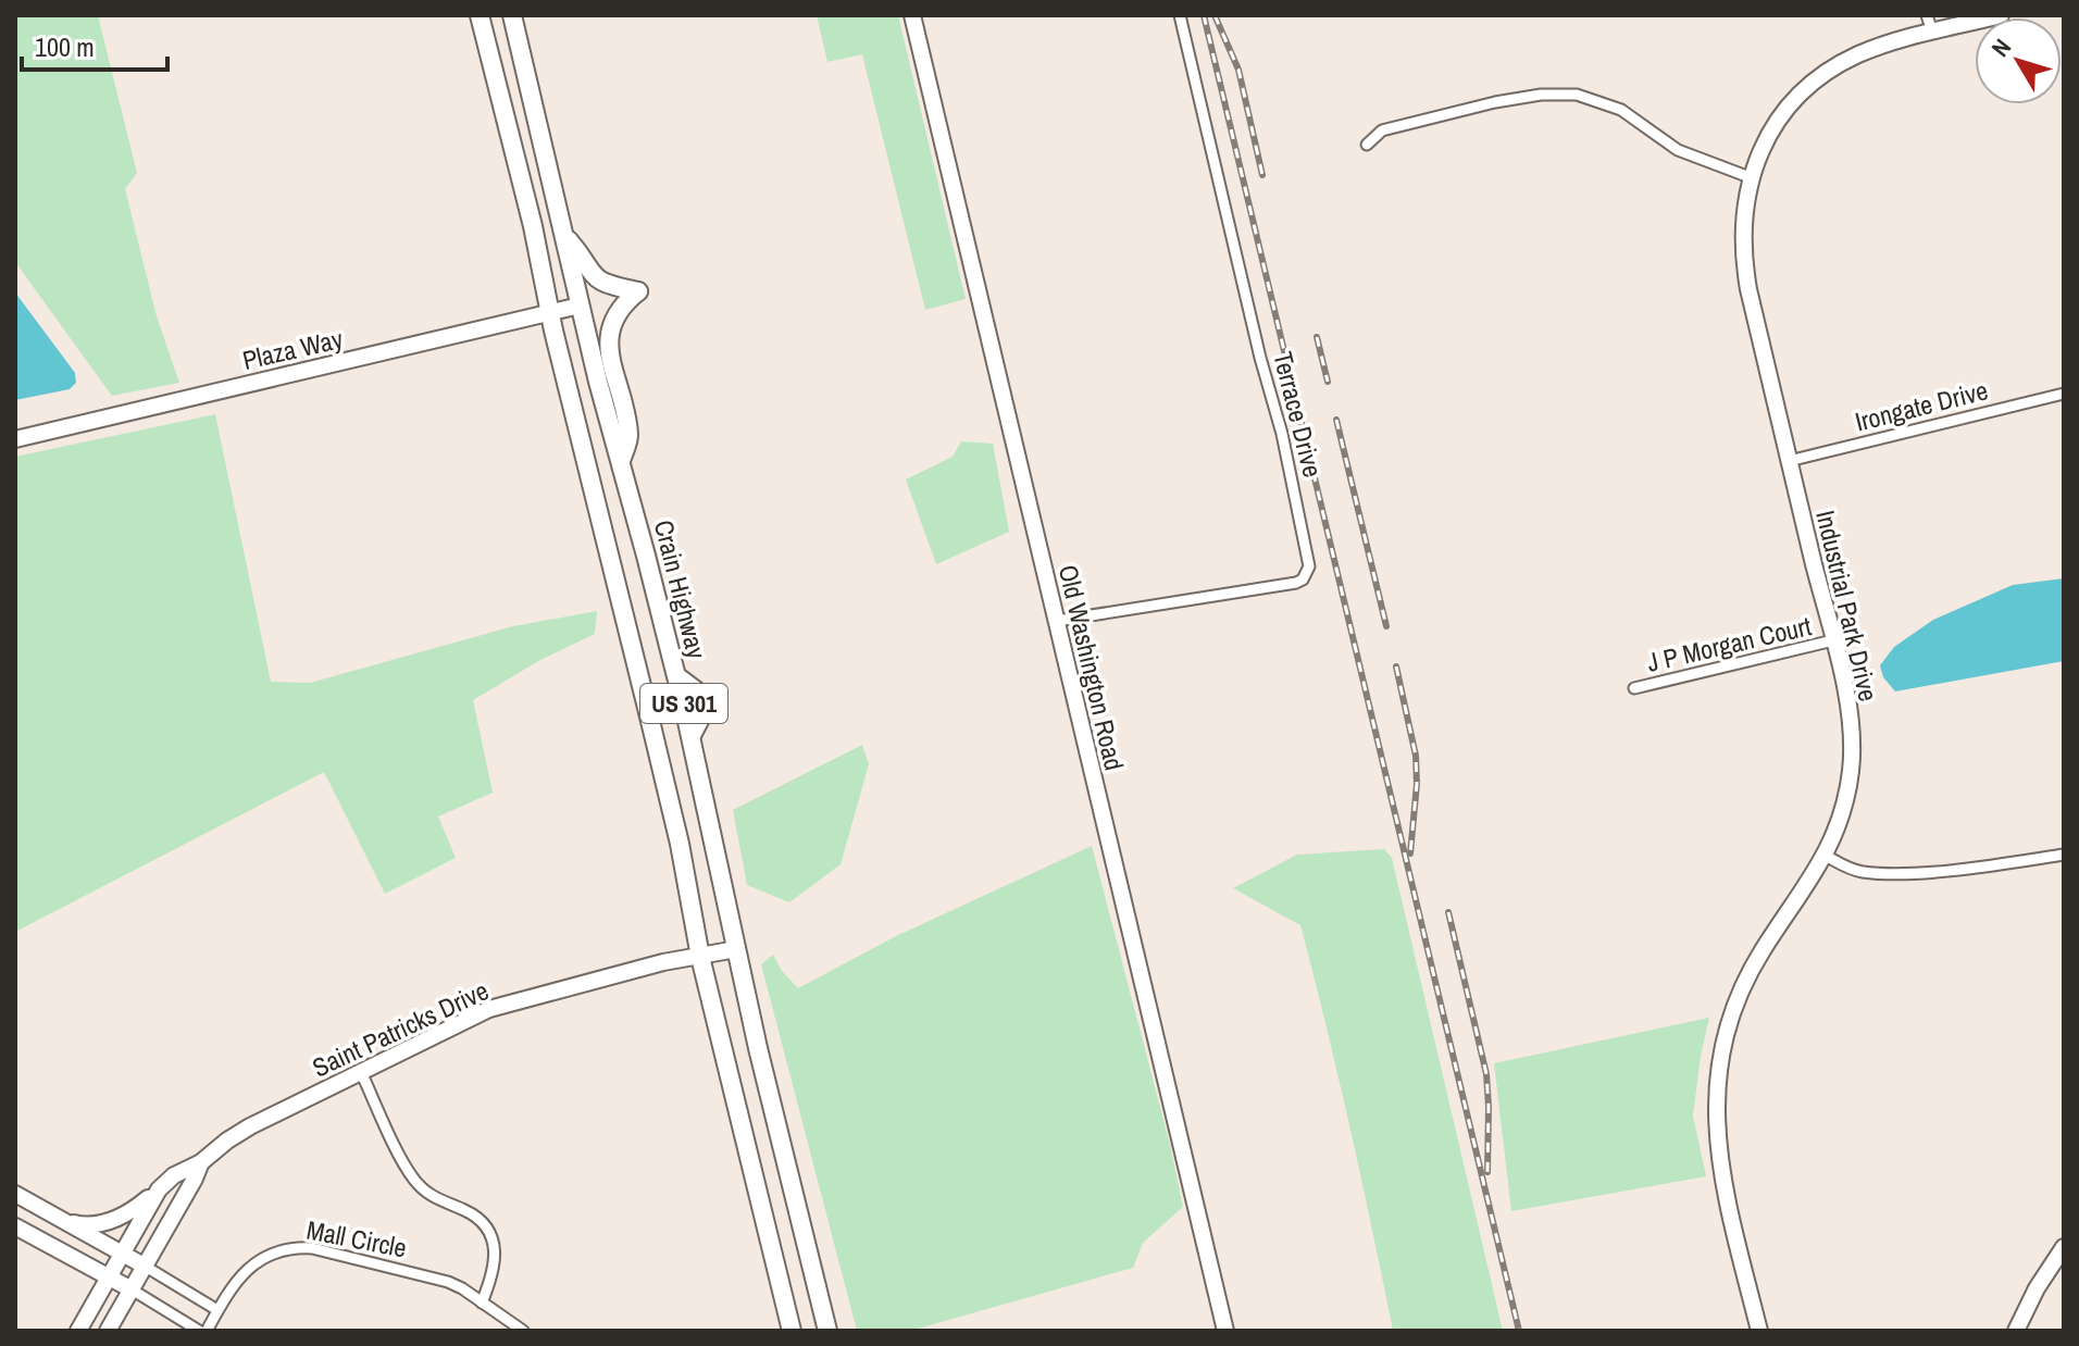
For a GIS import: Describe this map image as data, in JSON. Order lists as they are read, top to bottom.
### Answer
{
  "streets": {
    "highway": ["Crain Highway", "US 301"],
    "main road": [
      "Plaza Way",
      "Industrial Park Drive",
      "Old Washington Road",
      "Saint Patricks Drive"
    ],
    "street": [
      "Irongate Drive",
      "Terrace Drive",
      "J P Morgan Court",
      "Mall Circle"
    ]
  },
  "crossings": [
    ["Plaza Way", "Crain Highway"],
    ["Plaza Way", "US 301"],
    ["Irongate Drive", "Industrial Park Drive"],
    ["Terrace Drive", "Old Washington Road"],
    ["Crain Highway", "Saint Patricks Drive"],
    ["Industrial Park Drive", "J P Morgan Court"],
    ["US 301", "Saint Patricks Drive"]
  ],
  "scale_bar": "100 m",
  "north": "top left"
}
